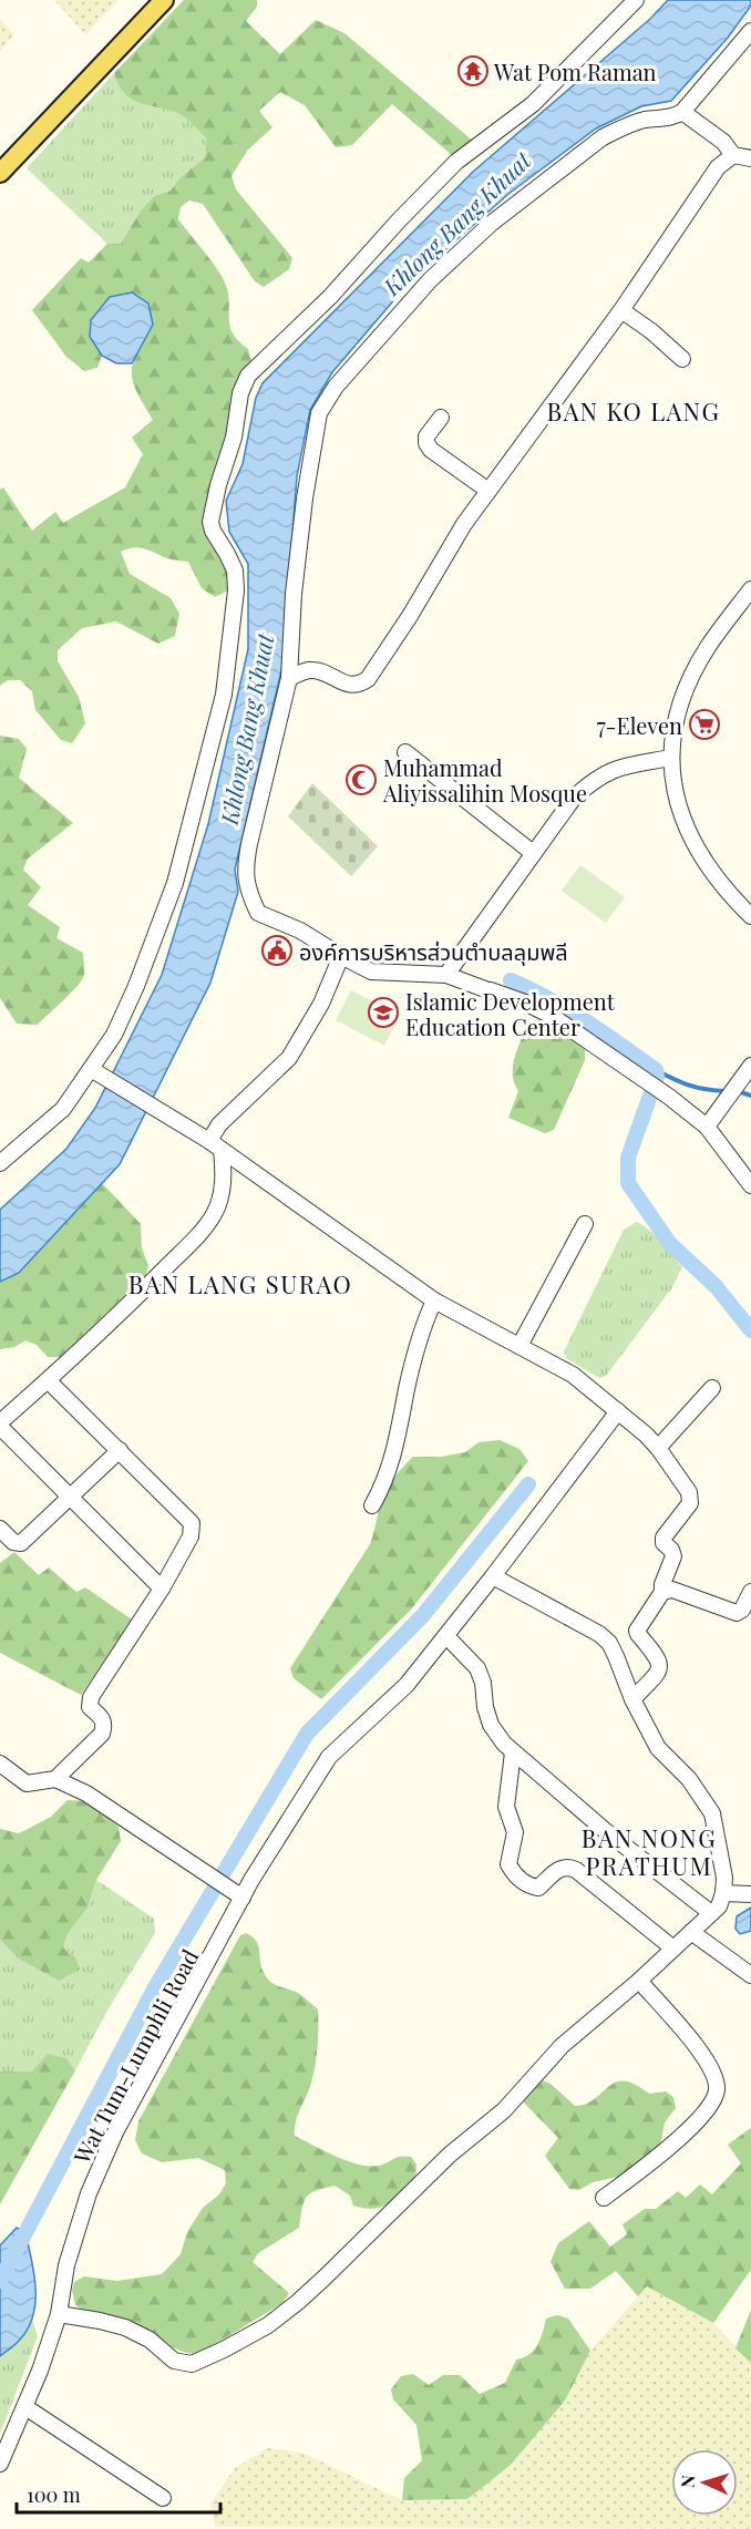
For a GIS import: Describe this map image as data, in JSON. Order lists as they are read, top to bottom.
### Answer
{
  "streets": {
    "street": ["Wat Tum-Lumphli Road"]
  },
  "districts": ["BAN KO LANG", "BAN LANG SURAO", "BAN NONG PRATHUM"],
  "water": ["Khlong Bang Khuat"],
  "places": {
    "temple": ["Wat Pom Raman"],
    "supermarket": ["7-Eleven"],
    "mosque": ["Muhammad Aliyissalihin Mosque"],
    "public building": ["องค์การบริหารส่วนตำบลลุมพลี"],
    "school or university": ["Islamic Development Education Center"]
  },
  "scale_bar": "100 m",
  "north": "left"
}
